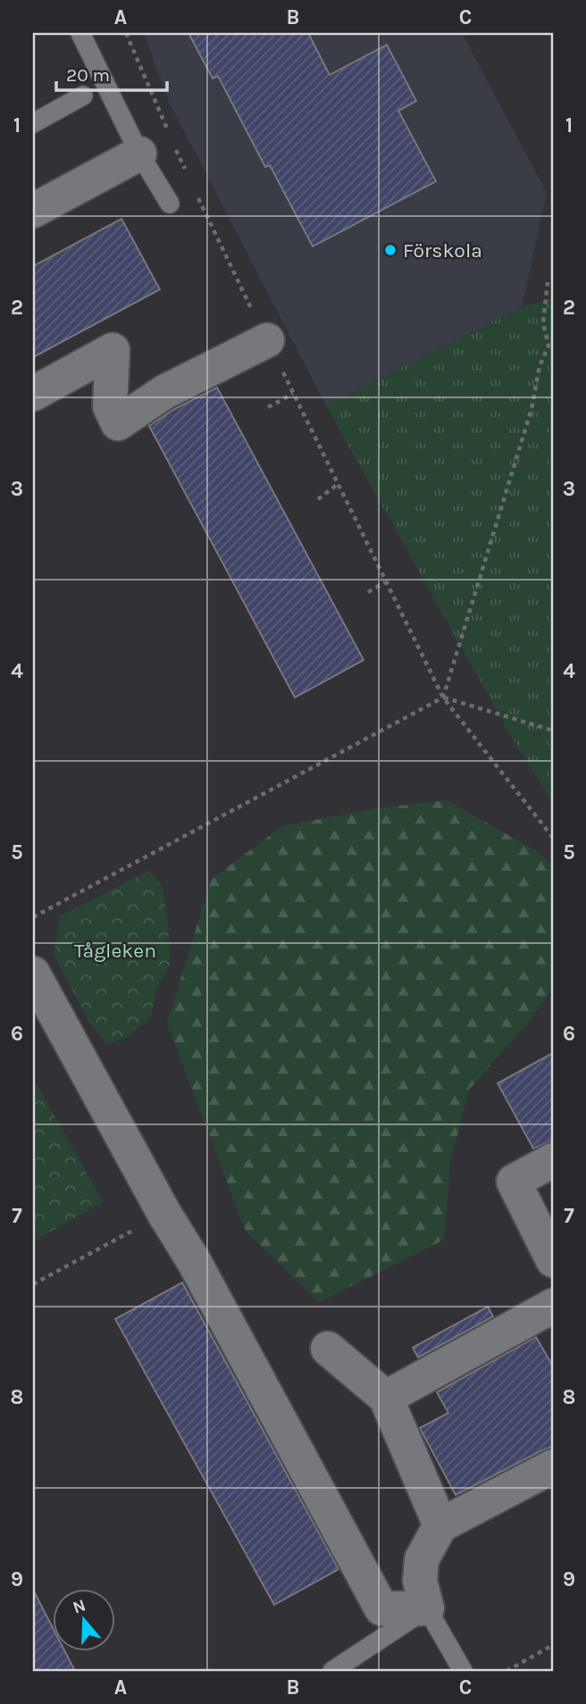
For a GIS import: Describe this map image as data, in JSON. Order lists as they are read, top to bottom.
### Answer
{
  "parks": ["Tågleken"],
  "places": ["Förskola"],
  "scale_bar": "20 m",
  "north": "top",
  "grid": {
    "columns": ["A", "B", "C"],
    "rows": [
      "1",
      "2",
      "3",
      "4",
      "5",
      "6",
      "7",
      "8",
      "9"
    ]
  }
}
